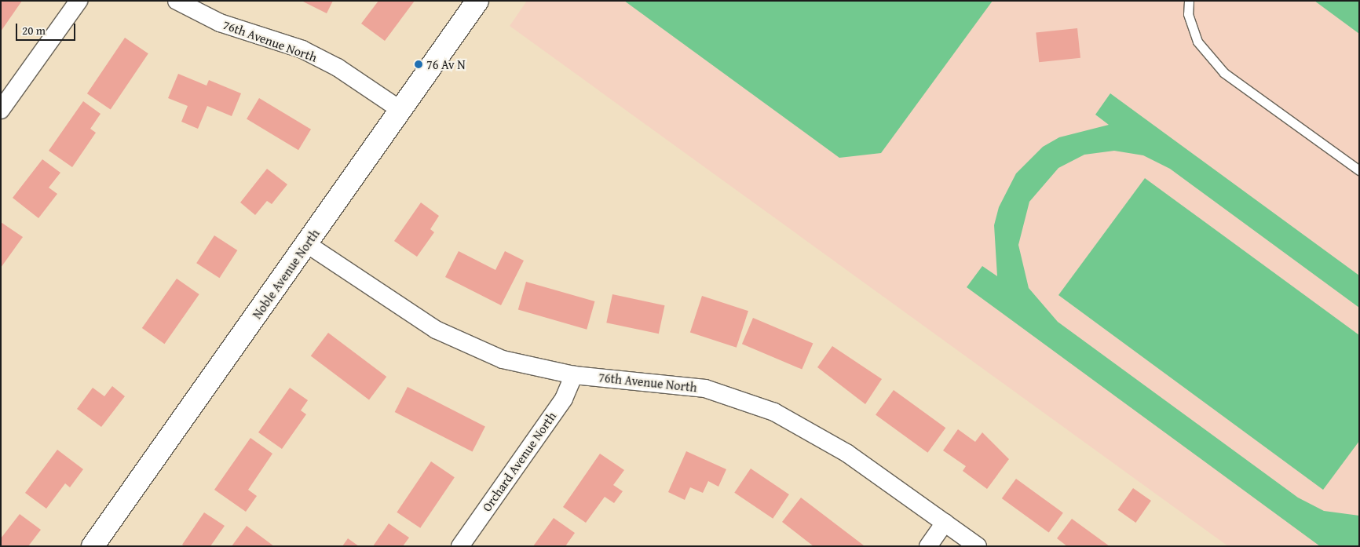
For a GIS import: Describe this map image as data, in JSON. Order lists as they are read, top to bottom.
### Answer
{
  "streets": {
    "street": ["76th Avenue North", "Noble Avenue North", "Orchard Avenue North"]
  },
  "crossings": [
    ["76th Avenue North", "Noble Avenue North"],
    ["76th Avenue North", "Orchard Avenue North"]
  ],
  "places": ["76 Av N"],
  "scale_bar": "20 m"
}
